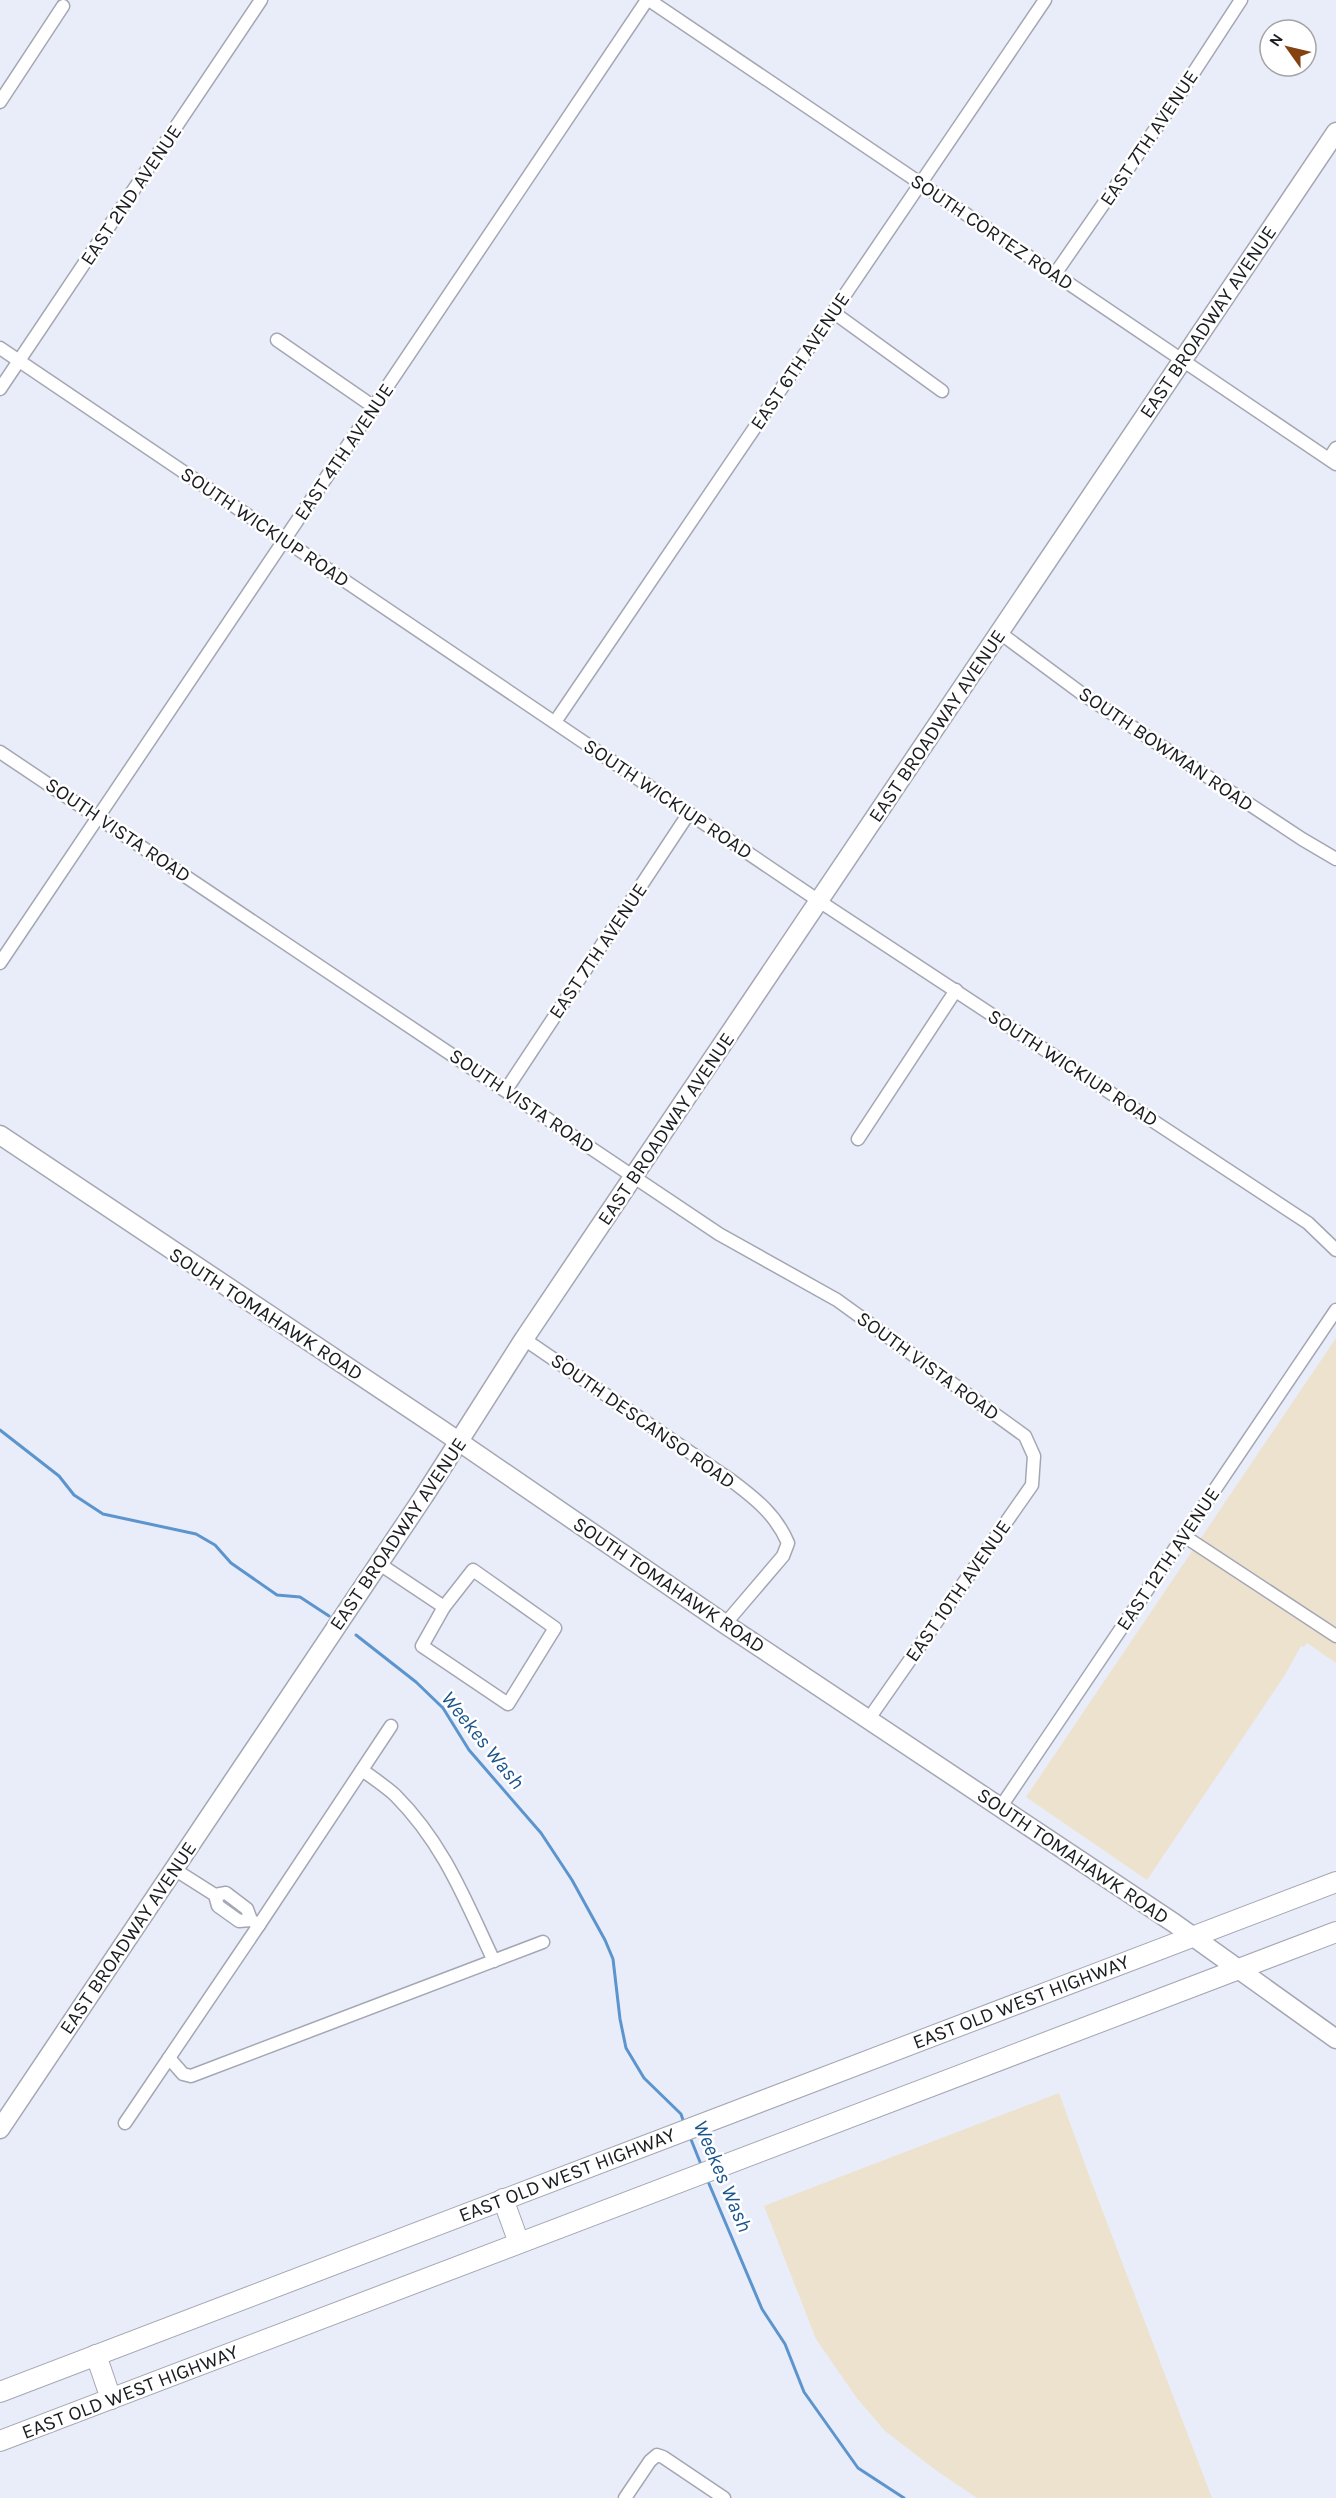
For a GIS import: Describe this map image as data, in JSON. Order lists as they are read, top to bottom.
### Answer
{
  "streets": {
    "main road": ["EAST BROADWAY AVENUE", "SOUTH TOMAHAWK ROAD", "EAST OLD WEST HIGHWAY"],
    "street": [
      "EAST 7TH AVENUE",
      "EAST 2ND AVENUE",
      "SOUTH CORTEZ ROAD",
      "EAST 6TH AVENUE",
      "EAST 4TH AVENUE",
      "SOUTH WICKIUP ROAD",
      "SOUTH BOWMAN ROAD",
      "SOUTH VISTA ROAD",
      "SOUTH DESCANSO ROAD",
      "EAST 12TH AVENUE",
      "EAST 10TH AVENUE"
    ]
  },
  "crossings": [
    ["EAST 7TH AVENUE", "SOUTH CORTEZ ROAD"],
    ["EAST 7TH AVENUE", "SOUTH WICKIUP ROAD"],
    ["EAST 7TH AVENUE", "SOUTH VISTA ROAD"],
    ["EAST 2ND AVENUE", "SOUTH WICKIUP ROAD"],
    ["SOUTH CORTEZ ROAD", "EAST BROADWAY AVENUE"],
    ["SOUTH CORTEZ ROAD", "EAST 6TH AVENUE"],
    ["SOUTH CORTEZ ROAD", "EAST 4TH AVENUE"],
    ["EAST BROADWAY AVENUE", "SOUTH WICKIUP ROAD"],
    ["EAST BROADWAY AVENUE", "SOUTH BOWMAN ROAD"],
    ["EAST BROADWAY AVENUE", "SOUTH VISTA ROAD"],
    ["EAST BROADWAY AVENUE", "SOUTH TOMAHAWK ROAD"],
    ["EAST BROADWAY AVENUE", "SOUTH DESCANSO ROAD"],
    ["EAST 6TH AVENUE", "SOUTH WICKIUP ROAD"],
    ["EAST 4TH AVENUE", "SOUTH WICKIUP ROAD"],
    ["EAST 4TH AVENUE", "SOUTH VISTA ROAD"],
    ["SOUTH VISTA ROAD", "EAST 10TH AVENUE"],
    ["SOUTH TOMAHAWK ROAD", "SOUTH DESCANSO ROAD"],
    ["SOUTH TOMAHAWK ROAD", "EAST 12TH AVENUE"],
    ["SOUTH TOMAHAWK ROAD", "EAST 10TH AVENUE"],
    ["SOUTH TOMAHAWK ROAD", "EAST OLD WEST HIGHWAY"]
  ],
  "water": ["Weekes Wash"],
  "north": "top left"
}
